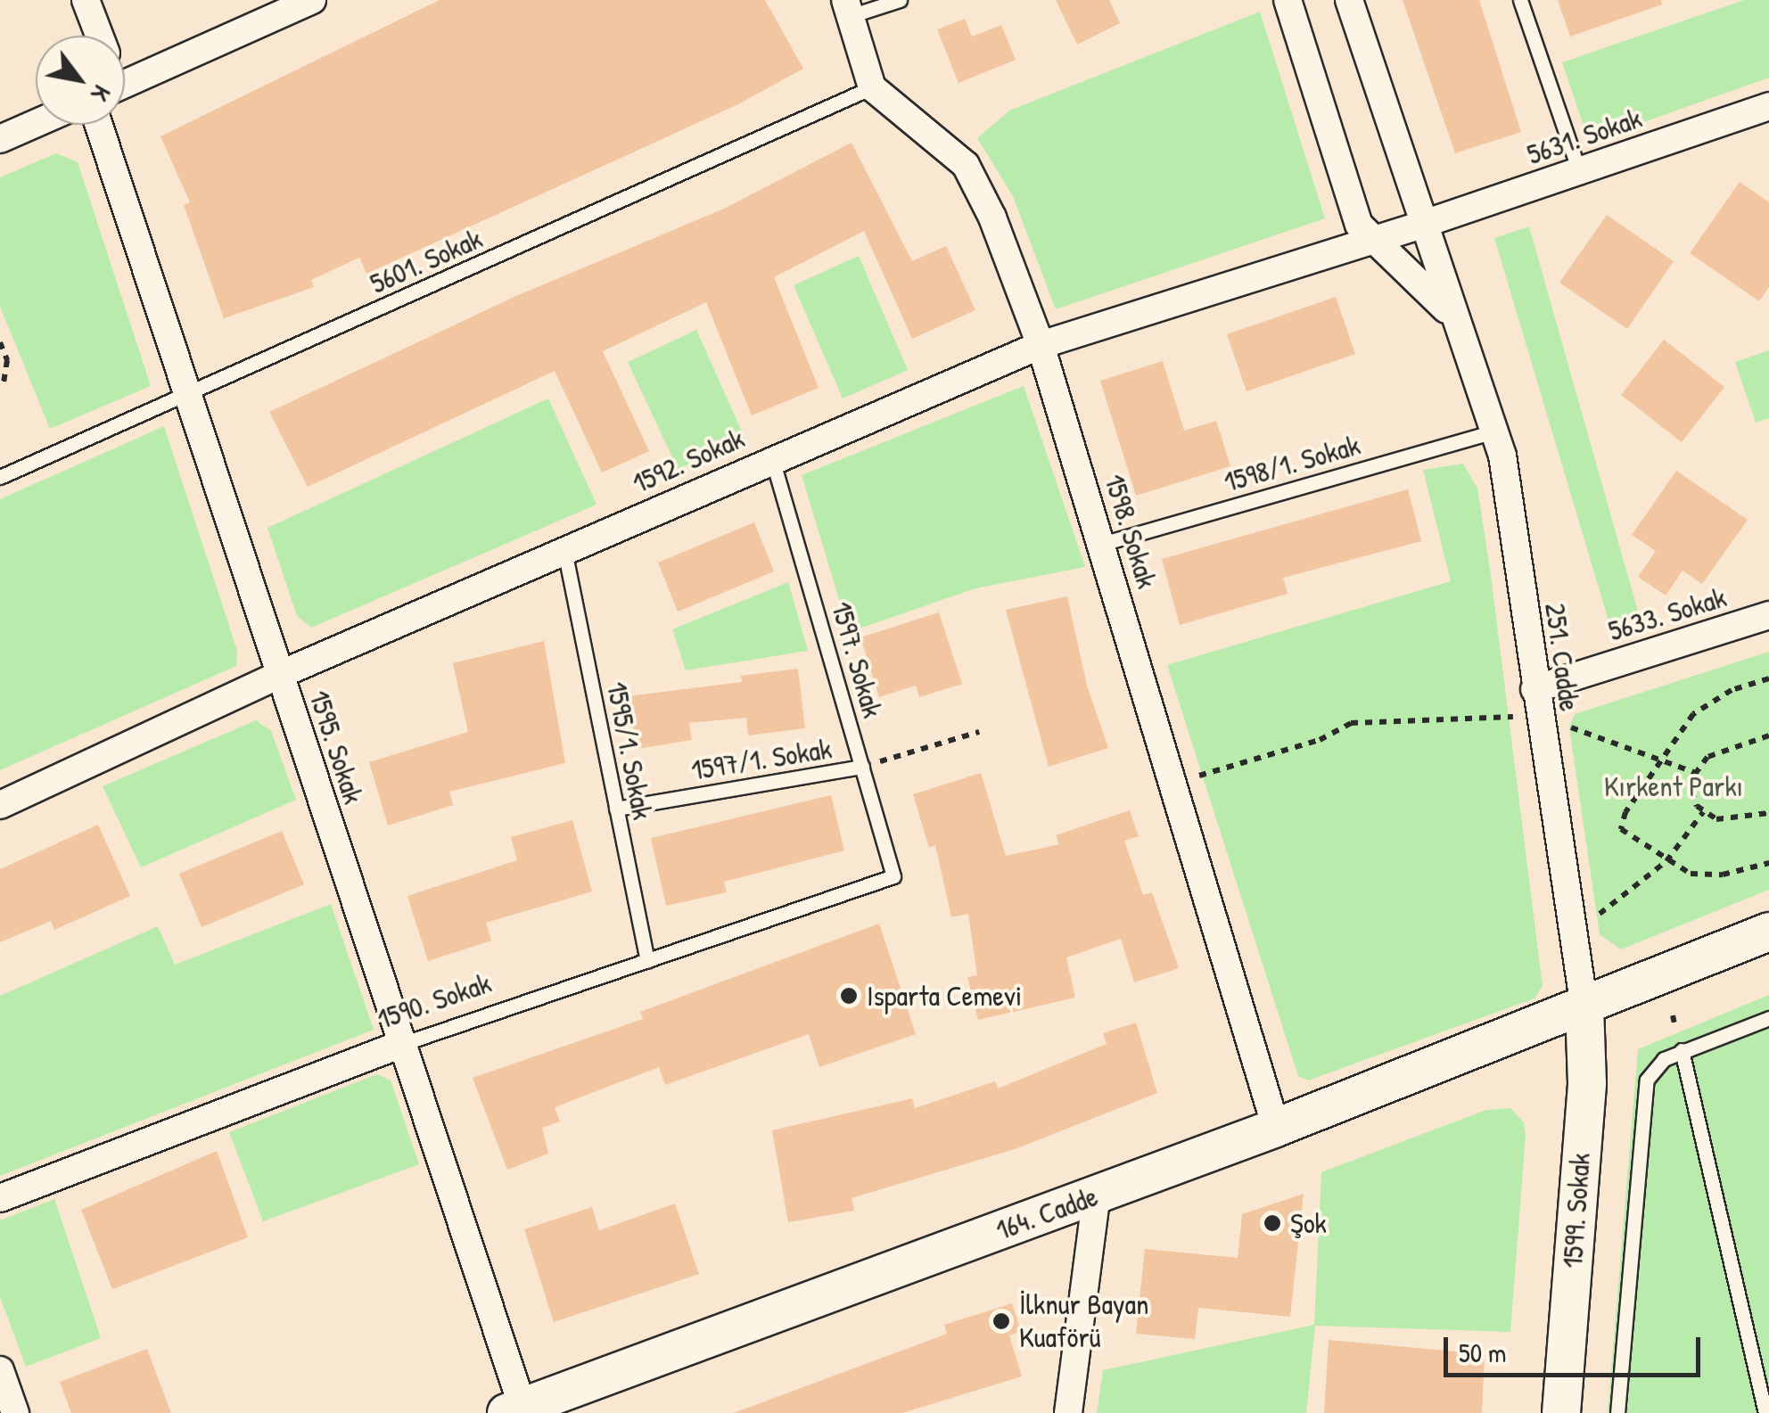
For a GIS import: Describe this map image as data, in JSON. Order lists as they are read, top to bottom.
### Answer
{
  "streets": {
    "main road": ["1599. Sokak", "164. Cadde"],
    "street": [
      "5631. Sokak",
      "1592. Sokak",
      "1598. Sokak",
      "5633. Sokak",
      "251. Cadde",
      "1595. Sokak",
      "1590. Sokak"
    ],
    "lane": [
      "5601. Sokak",
      "1598/1. Sokak",
      "1597. Sokak",
      "1595/1. Sokak",
      "1597/1. Sokak"
    ]
  },
  "crossings": [
    ["5631. Sokak", "1592. Sokak"],
    ["5631. Sokak", "251. Cadde"],
    ["5601. Sokak", "1598. Sokak"],
    ["5601. Sokak", "1595. Sokak"],
    ["1592. Sokak", "1598. Sokak"],
    ["1592. Sokak", "251. Cadde"],
    ["1592. Sokak", "1597. Sokak"],
    ["1592. Sokak", "1595. Sokak"],
    ["1592. Sokak", "1595/1. Sokak"],
    ["1598/1. Sokak", "1598. Sokak"],
    ["1598/1. Sokak", "251. Cadde"],
    ["1598. Sokak", "164. Cadde"],
    ["5633. Sokak", "251. Cadde"],
    ["251. Cadde", "1599. Sokak"],
    ["251. Cadde", "164. Cadde"],
    ["1597. Sokak", "1597/1. Sokak"],
    ["1597. Sokak", "1590. Sokak"],
    ["1595. Sokak", "1590. Sokak"],
    ["1595. Sokak", "164. Cadde"],
    ["1595/1. Sokak", "1597/1. Sokak"],
    ["1595/1. Sokak", "1590. Sokak"],
    ["1599. Sokak", "164. Cadde"]
  ],
  "parks": ["Kırkent Parkı"],
  "places": ["Isparta Cemevi", "Şok", "İlknur Bayan Kuaförü"],
  "scale_bar": "50 m",
  "north": "bottom right"
}
